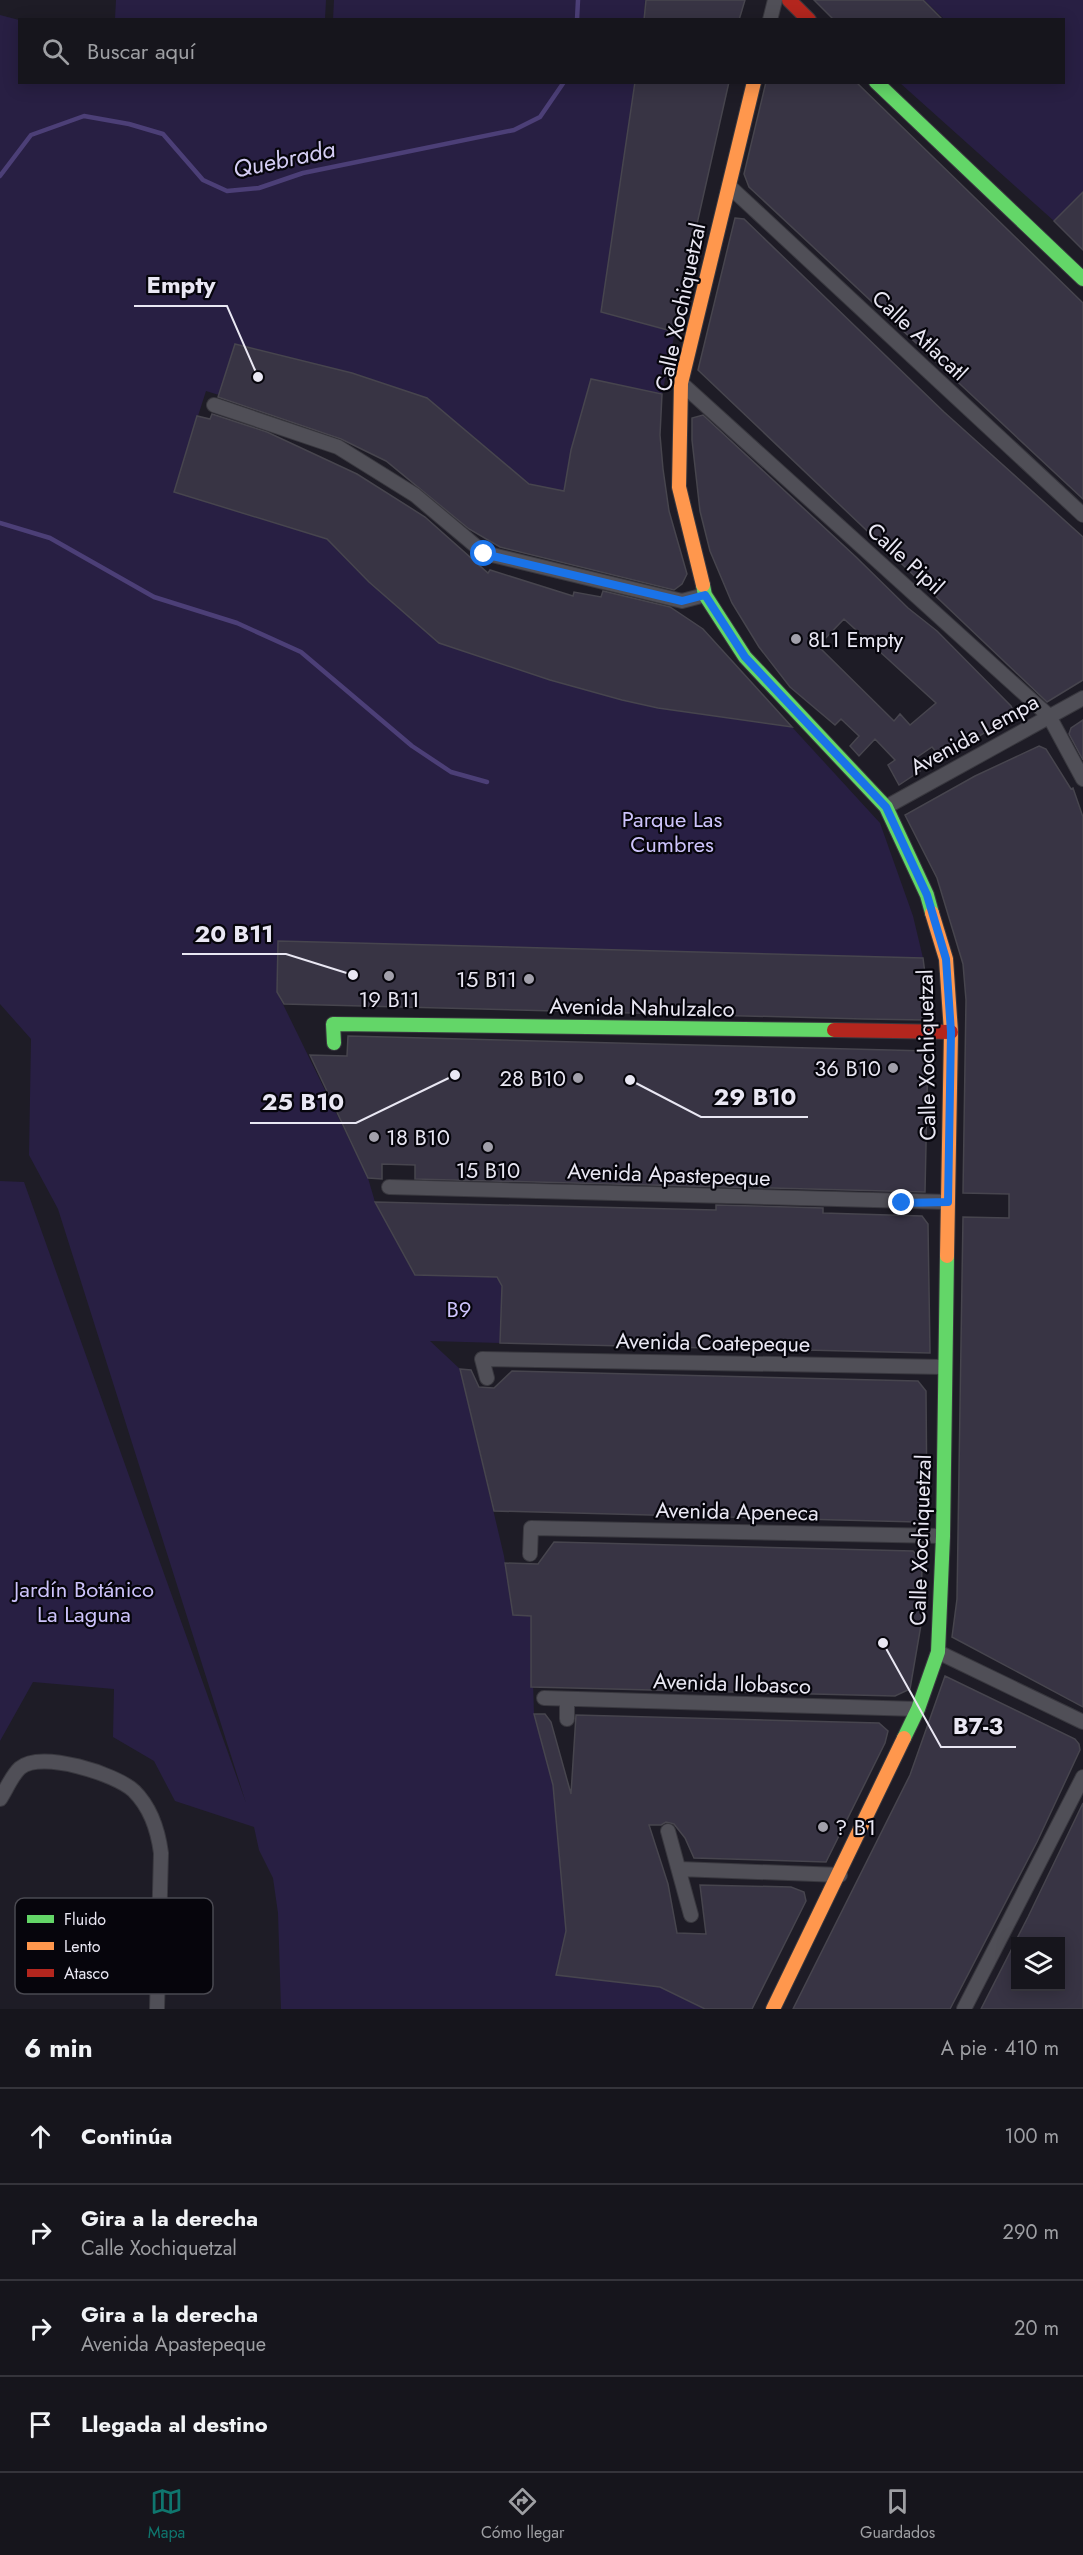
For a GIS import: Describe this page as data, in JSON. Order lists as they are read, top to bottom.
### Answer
{
  "streets": {
    "street": [
      "Calle Xochiquetzal",
      "Calle Atlacatl",
      "Calle Pipil",
      "Avenida Lempa",
      "Avenida Nahulzalco",
      "Avenida Apastepeque",
      "Avenida Coatepeque",
      "Avenida Apeneca",
      "Avenida Ilobasco"
    ]
  },
  "crossings": [
    ["Calle Xochiquetzal", "Calle Atlacatl"],
    ["Calle Xochiquetzal", "Calle Pipil"],
    ["Calle Xochiquetzal", "Avenida Lempa"],
    ["Calle Xochiquetzal", "Avenida Nahulzalco"],
    ["Calle Xochiquetzal", "Avenida Apastepeque"],
    ["Calle Xochiquetzal", "Avenida Coatepeque"],
    ["Calle Xochiquetzal", "Avenida Apeneca"],
    ["Calle Xochiquetzal", "Avenida Ilobasco"],
    ["Calle Pipil", "Avenida Lempa"]
  ],
  "water": ["Quebrada"],
  "parks": ["Parque Las Cumbres", "B9", "Jardín Botánico La Laguna"],
  "places": [
    "Empty",
    "8L1 Empty",
    "20 B11",
    "19 B11",
    "15 B11",
    "36 B10",
    "25 B10",
    "28 B10",
    "29 B10",
    "18 B10",
    "15 B10",
    "B7-3",
    "? B1"
  ],
  "legend": ["Fluido", "Lento", "Atasco"],
  "page": {
    "search": "Buscar aquí",
    "heading": ["6 min", "A pie · 410 m"],
    "list": [
      ["Continúa", "100 m"],
      ["Gira a la derecha", "Calle Xochiquetzal", "290 m"],
      ["Gira a la derecha", "Avenida Apastepeque", "20 m"],
      "Llegada al destino"
    ],
    "nav": ["Mapa", "Cómo llegar", "Guardados"]
  }
}
